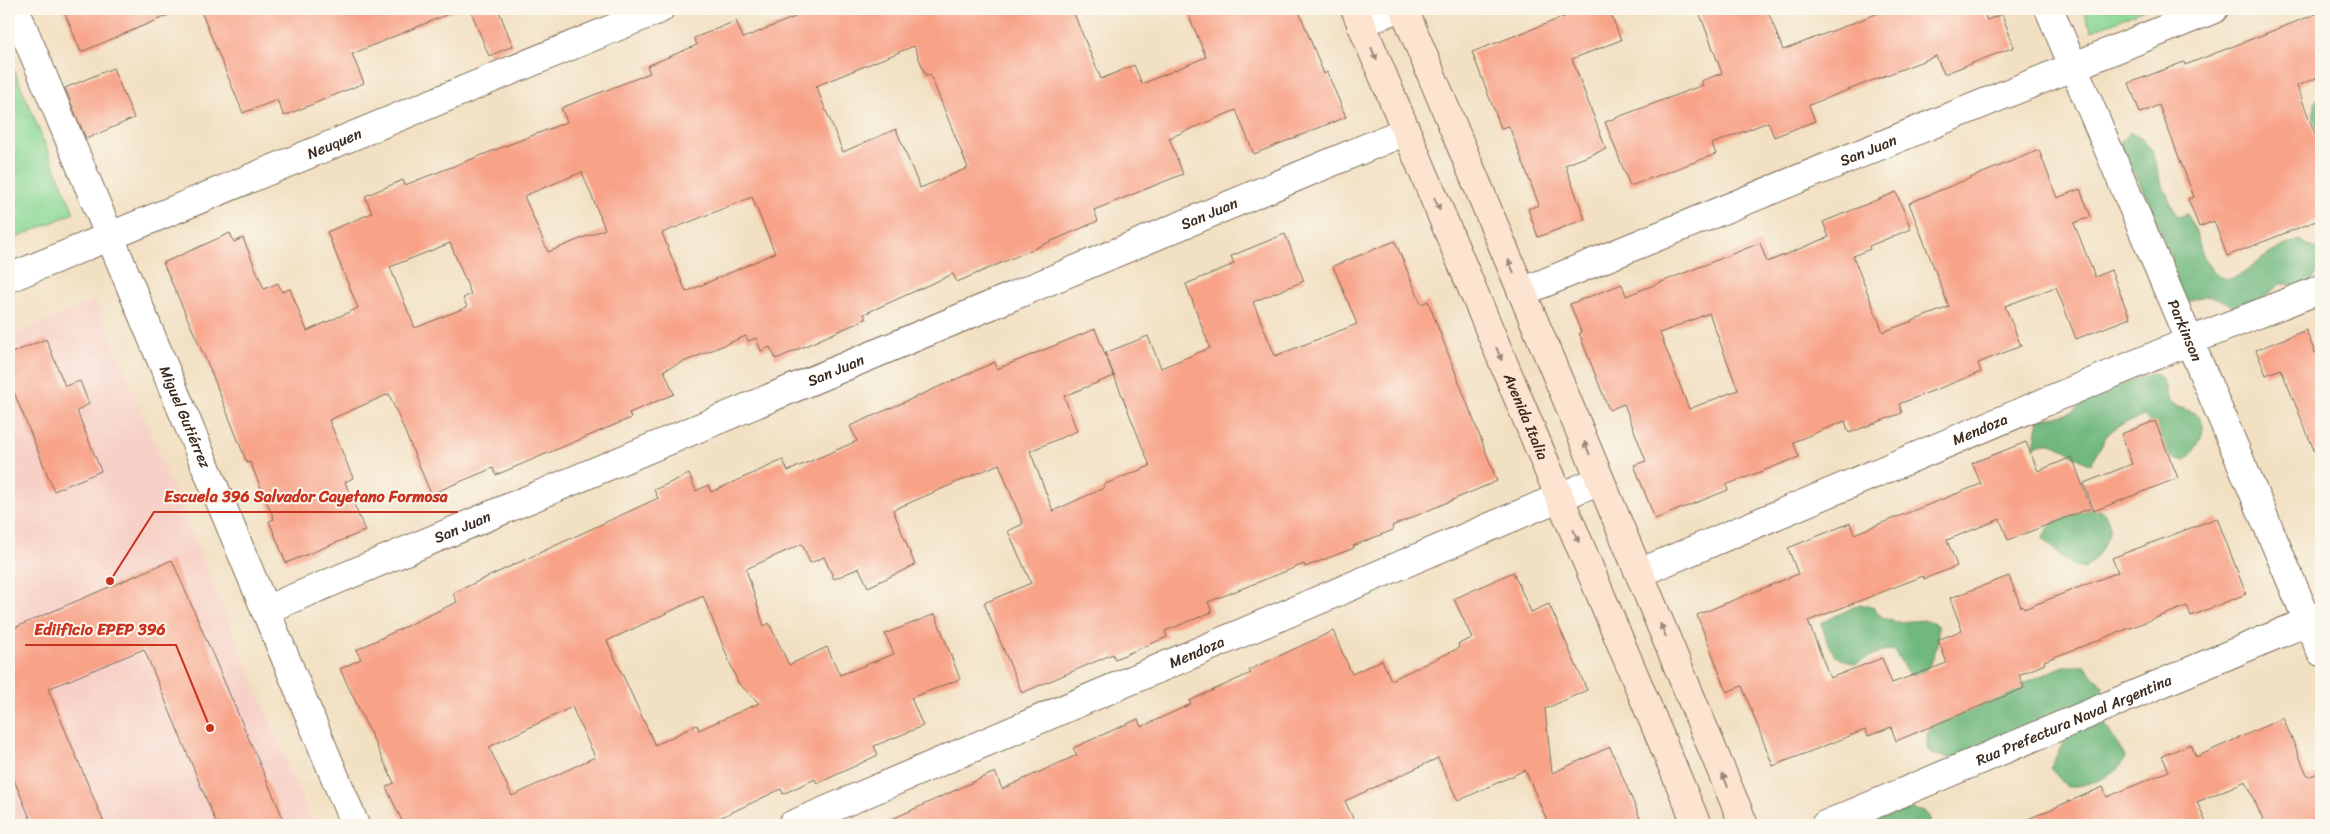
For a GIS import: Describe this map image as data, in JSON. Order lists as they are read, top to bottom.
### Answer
{
  "streets": {
    "main road": ["Avenida Italia"],
    "street": [
      "Neuquen",
      "San Juan",
      "Parkinson",
      "Miguel Gutiérrez",
      "Mendoza",
      "Rua Prefectura Naval Argentina"
    ]
  },
  "crossings": [
    ["Neuquen", "Miguel Gutiérrez"],
    ["San Juan", "Parkinson"],
    ["San Juan", "Miguel Gutiérrez"],
    ["San Juan", "Avenida Italia"],
    ["Parkinson", "Mendoza"],
    ["Parkinson", "Rua Prefectura Naval Argentina"],
    ["Avenida Italia", "Mendoza"]
  ],
  "places": ["Escuela 396 Salvador Cayetano Formosa", "Ediificio EPEP 396"]
}
